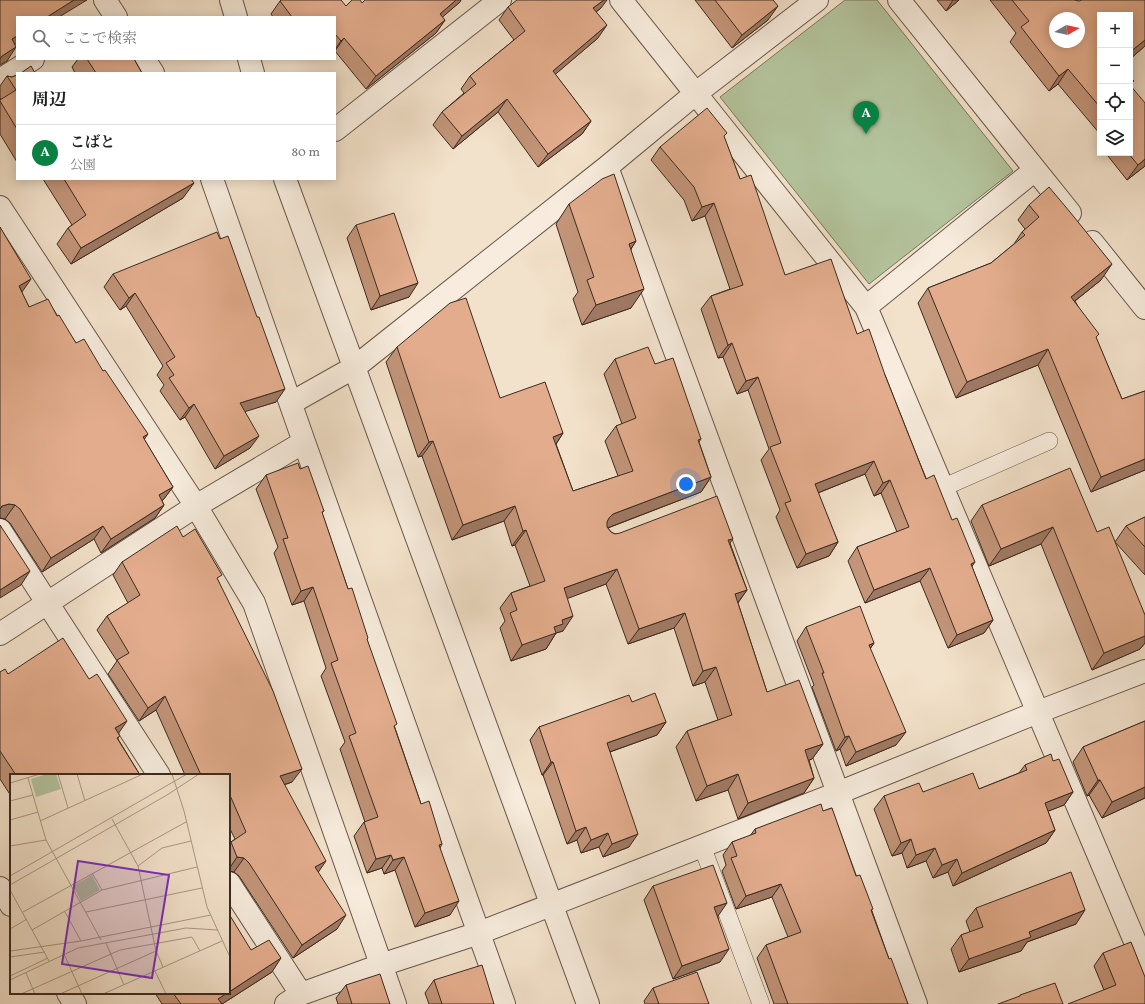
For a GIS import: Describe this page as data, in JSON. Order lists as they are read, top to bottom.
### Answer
{
  "north": "right",
  "page": {
    "map_buttons": ["+", "−"],
    "search": "ここで検索",
    "heading": "周辺",
    "pins": "A",
    "list": [
      {
        "mark": "A",
        "name": "こばと",
        "note": "公園",
        "value": "80 m"
      }
    ]
  }
}
